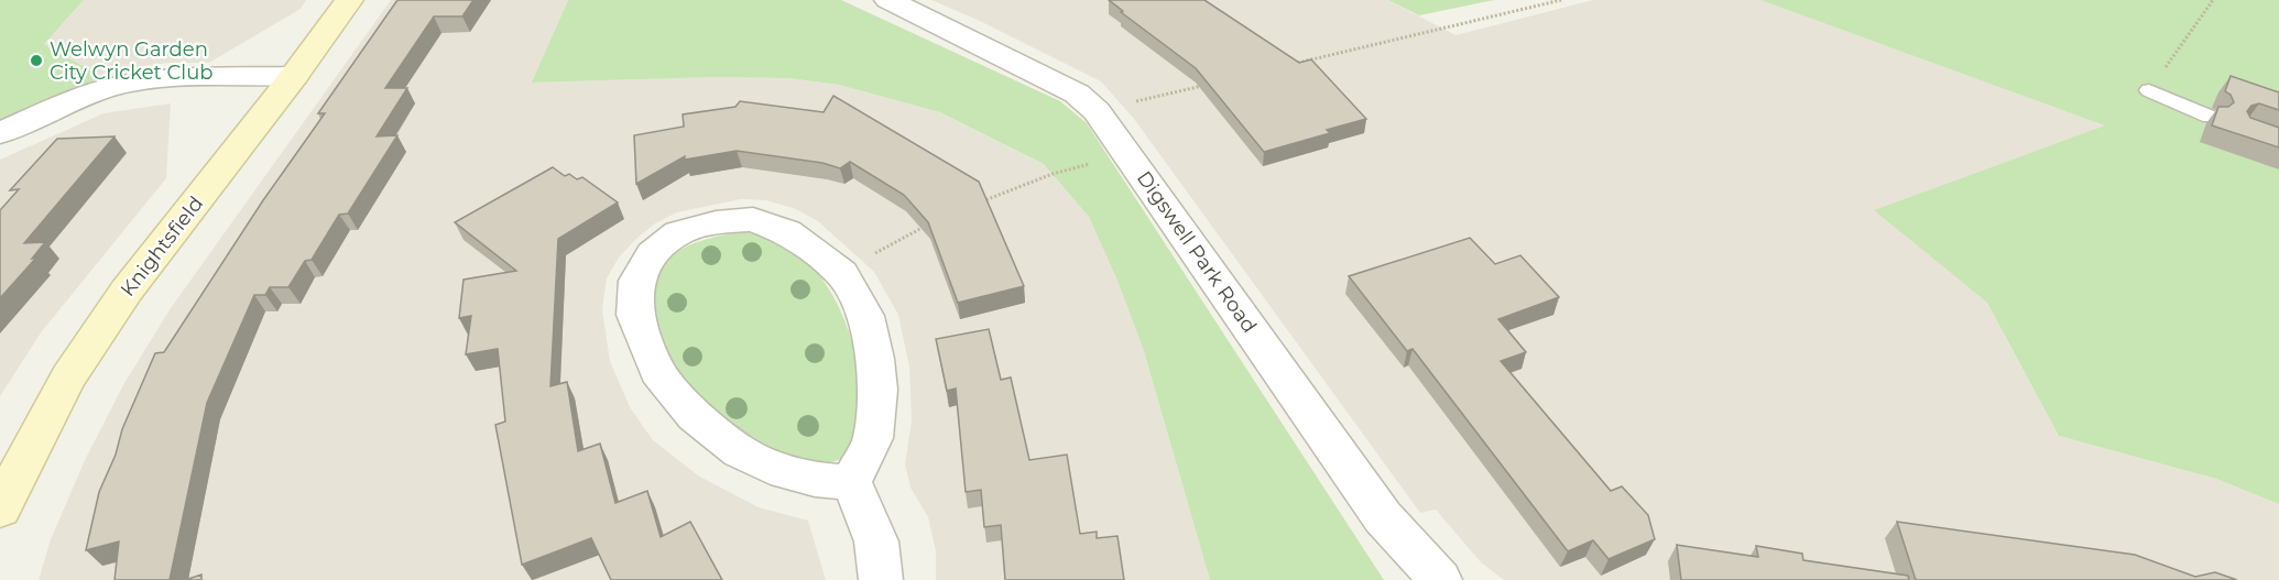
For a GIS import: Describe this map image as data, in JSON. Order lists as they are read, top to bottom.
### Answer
{
  "streets": {
    "street": ["Knightsfield", "Digswell Park Road"]
  },
  "places": ["Welwyn Garden City Cricket Club"]
}
